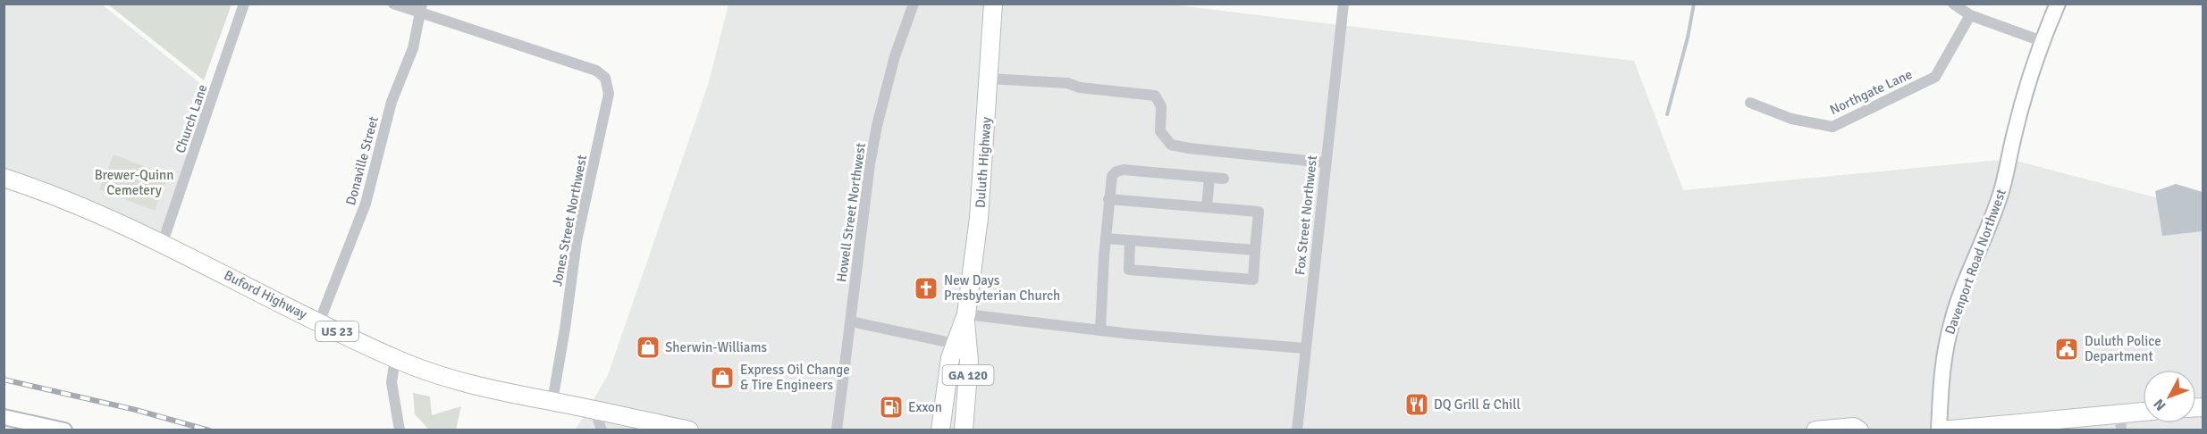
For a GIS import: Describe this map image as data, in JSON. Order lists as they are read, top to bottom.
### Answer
{
  "streets": {
    "main road": [
      "Duluth Highway",
      "Buford Highway",
      "US 23",
      "GA 120"
    ],
    "street": [
      "Northgate Lane",
      "Church Lane",
      "Donaville Street",
      "Howell Street Northwest",
      "Fox Street Northwest",
      "Jones Street Northwest",
      "Davenport Road Northwest"
    ]
  },
  "crossings": [
    ["Church Lane", "Buford Highway"],
    ["Donaville Street", "Jones Street Northwest"],
    ["Donaville Street", "Buford Highway"],
    ["Jones Street Northwest", "Buford Highway"]
  ],
  "parks": ["Brewer-Quinn Cemetery"],
  "places": {
    "church": ["New Days Presbyterian Church"],
    "shop": ["Sherwin-Williams", "Express Oil Change & Tire Engineers"],
    "public building": ["Duluth Police Department"],
    "restaurant": ["DQ Grill & Chill"],
    "fuel station": ["Exxon"]
  },
  "north": "bottom left"
}
